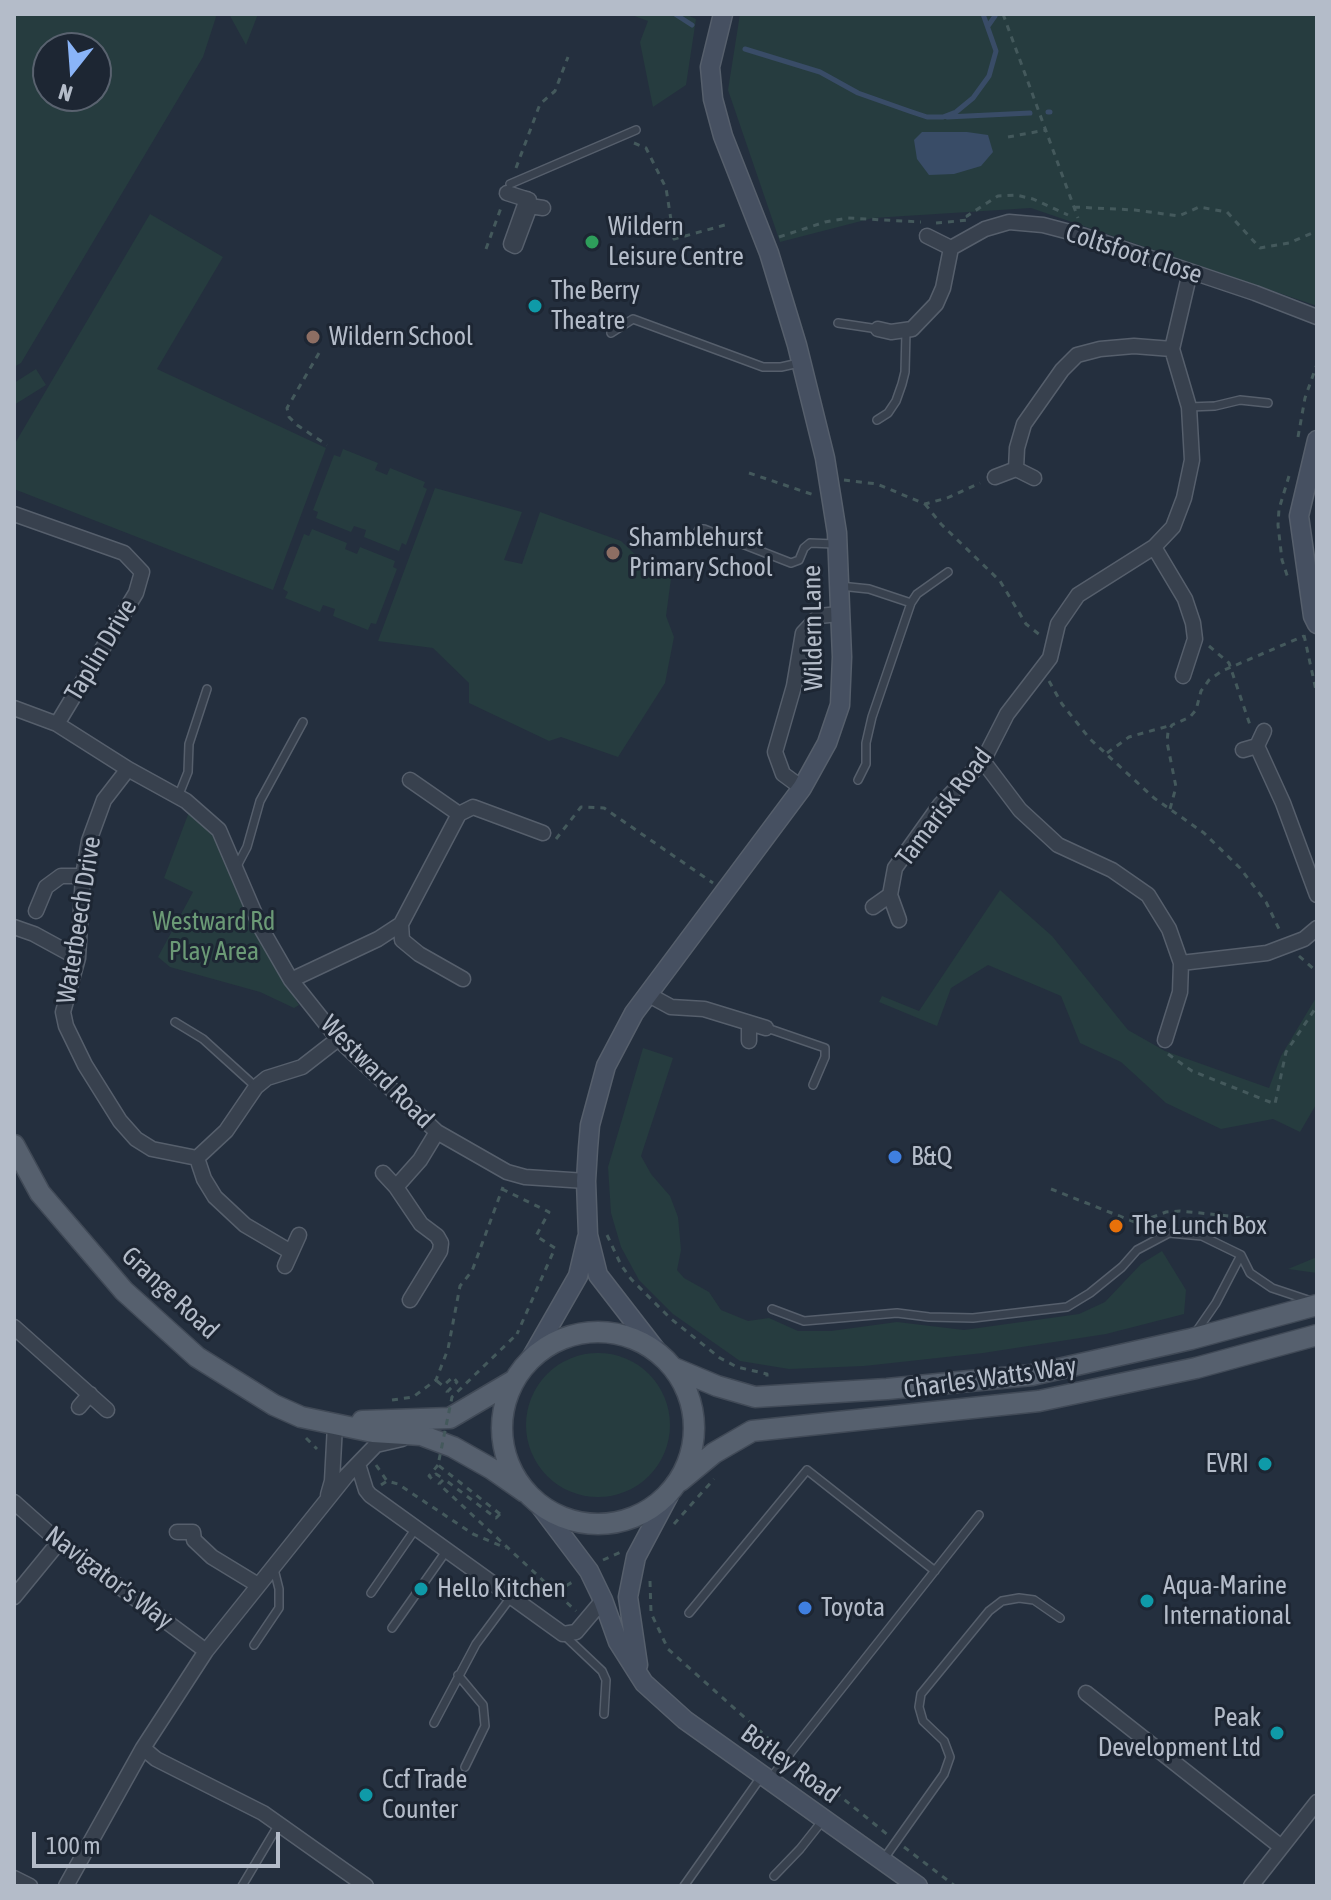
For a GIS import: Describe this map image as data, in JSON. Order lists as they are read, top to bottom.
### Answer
{
  "streets": {
    "main road": ["Grange Road", "Charles Watts Way"],
    "street": [
      "Coltsfoot Close",
      "Wildern Lane",
      "Taplin Drive",
      "Tamarisk Road",
      "Waterbeech Drive",
      "Westward Road",
      "Navigator's Way",
      "Botley Road"
    ]
  },
  "crossings": [
    ["Coltsfoot Close", "Tamarisk Road"],
    ["Wildern Lane", "Westward Road"],
    ["Wildern Lane", "Grange Road"],
    ["Wildern Lane", "Charles Watts Way"],
    ["Wildern Lane", "Botley Road"],
    ["Taplin Drive", "Westward Road"],
    ["Waterbeech Drive", "Westward Road"],
    ["Grange Road", "Charles Watts Way"],
    ["Grange Road", "Botley Road"],
    ["Charles Watts Way", "Botley Road"]
  ],
  "parks": ["Westward Rd Play Area"],
  "places": [
    "Wildern Leisure Centre",
    "The Berry Theatre",
    "Wildern School",
    "Shamblehurst Primary School",
    "B&Q",
    "The Lunch Box",
    "EVRI",
    "Hello Kitchen",
    "Aqua-Marine International",
    "Toyota",
    "Peak Development Ltd",
    "Ccf Trade Counter"
  ],
  "scale_bar": "100 m",
  "north": "bottom"
}
